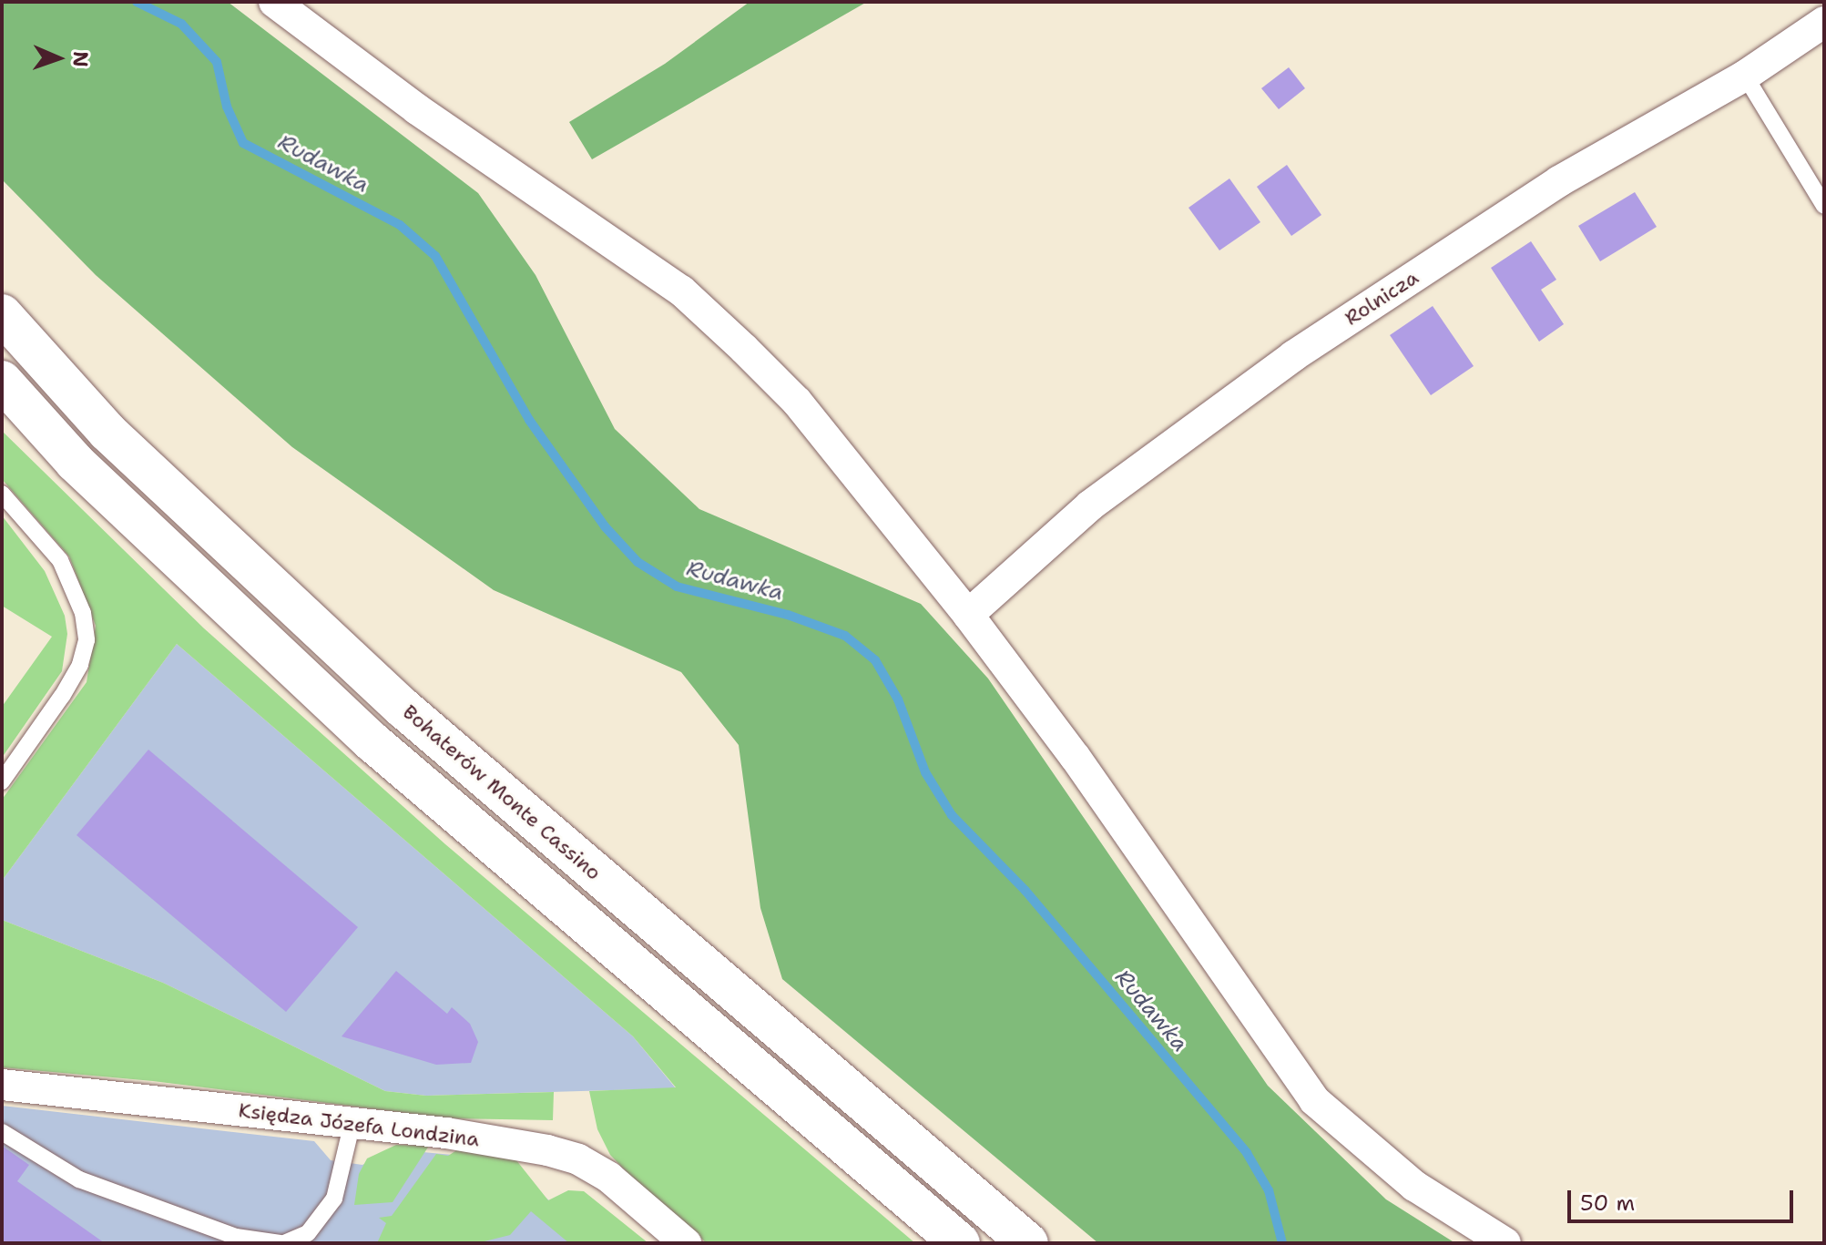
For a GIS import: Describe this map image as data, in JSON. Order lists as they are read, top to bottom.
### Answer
{
  "streets": {
    "highway": ["Bohaterów Monte Cassino"],
    "street": ["Rolnicza", "Księdza Józefa Londzina"]
  },
  "water": ["Rudawka"],
  "scale_bar": "50 m",
  "north": "right"
}
